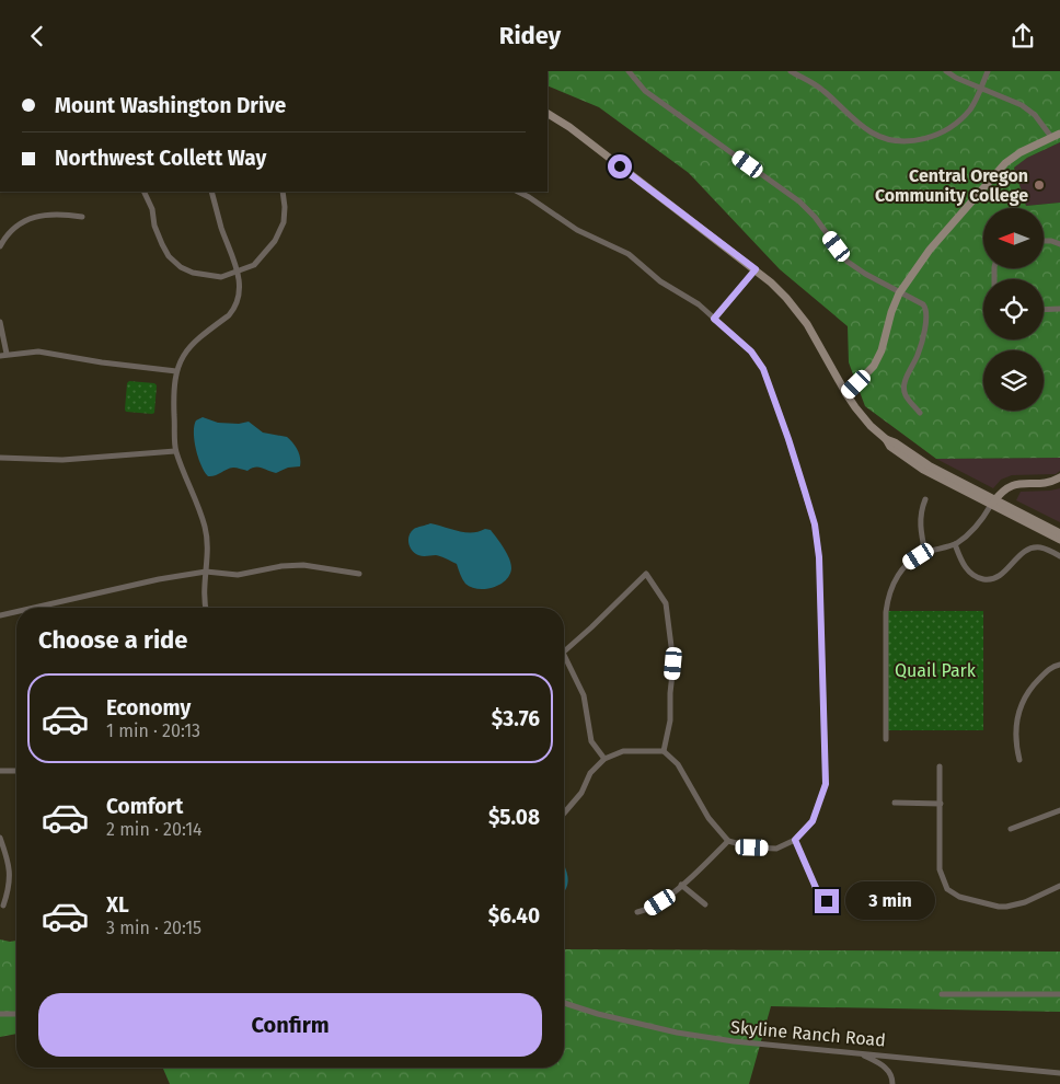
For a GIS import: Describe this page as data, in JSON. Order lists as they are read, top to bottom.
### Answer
{
  "streets": {
    "street": ["Skyline Ranch Road"]
  },
  "parks": ["Quail Park"],
  "places": ["Central Oregon Community College"],
  "north": "left",
  "page": {
    "header": "Ridey",
    "banner": ["Mount Washington Drive", "Northwest Collett Way"],
    "heading": "Choose a ride",
    "list": [
      {
        "name": "Economy",
        "note": "1 min · 20:13",
        "value": "$3.76"
      },
      {
        "name": "Comfort",
        "note": "2 min · 20:14",
        "value": "$5.08"
      },
      {
        "name": "XL",
        "note": "3 min · 20:15",
        "value": "$6.40"
      }
    ],
    "bubble": "3 min",
    "buttons": "Confirm"
  }
}
